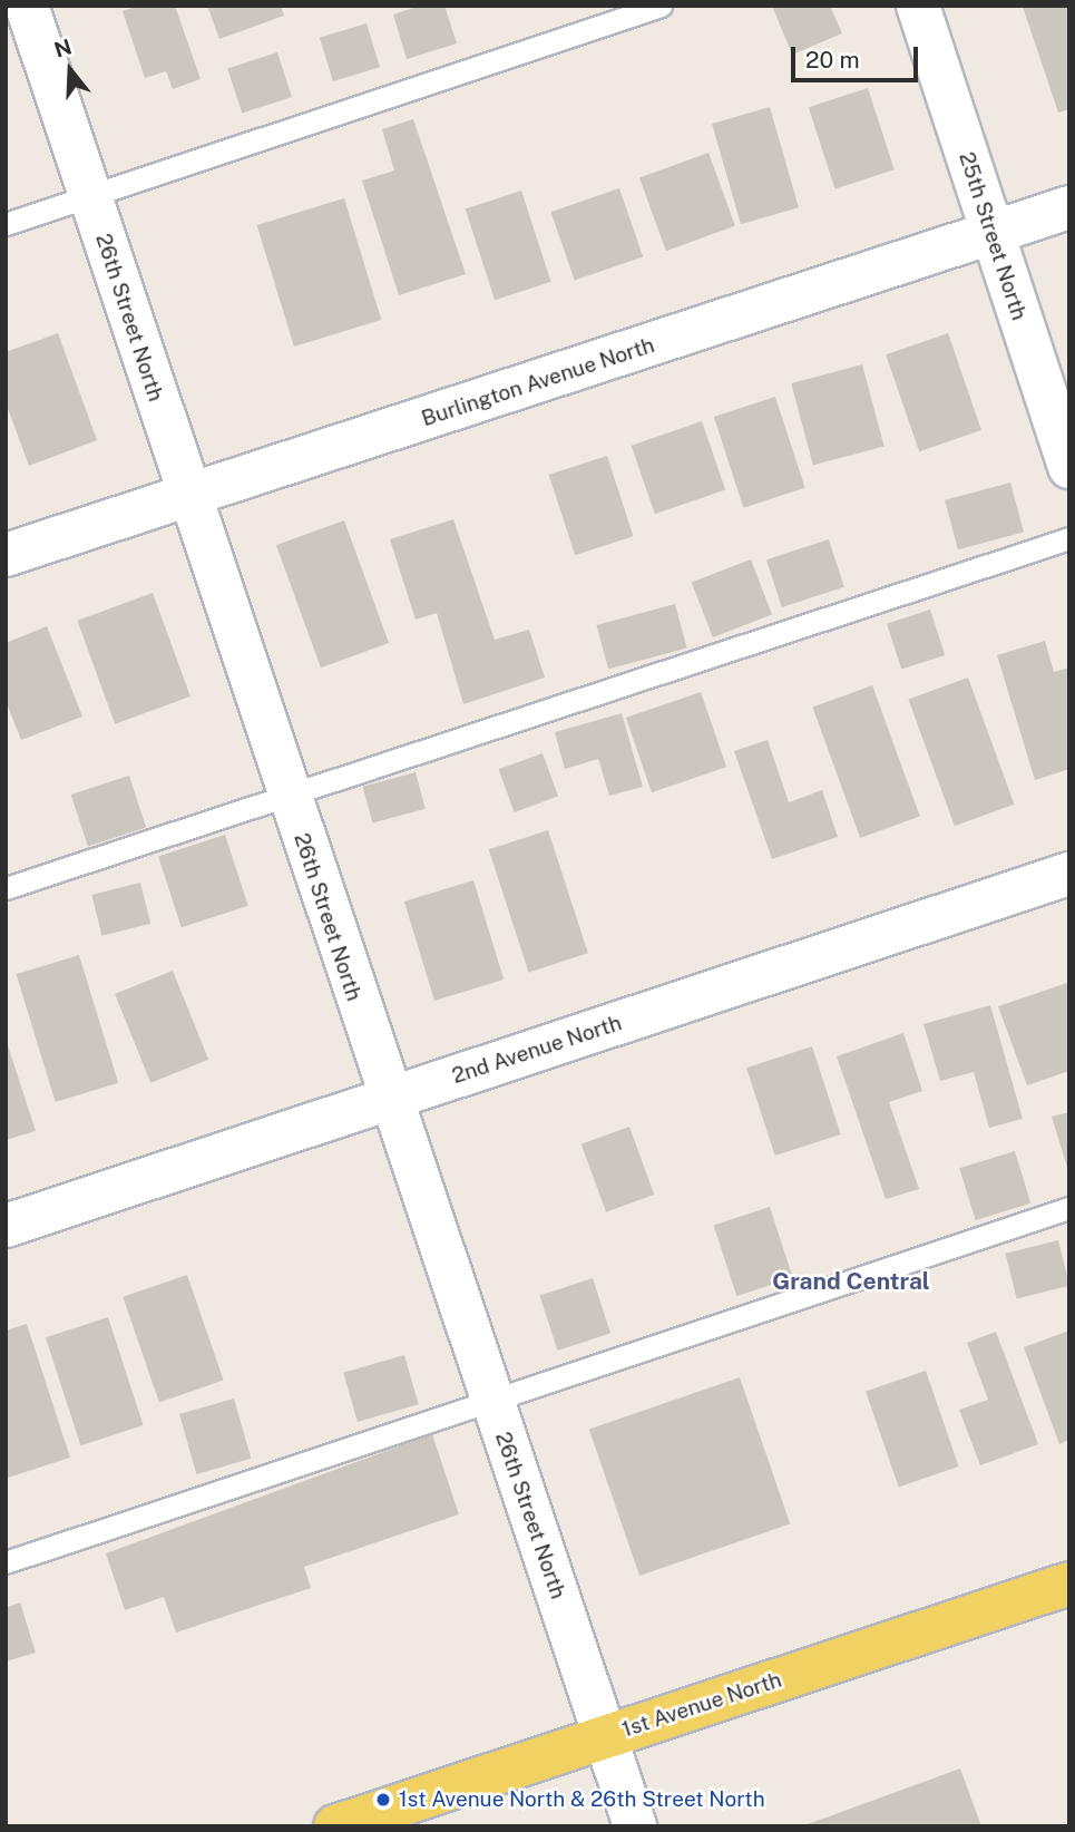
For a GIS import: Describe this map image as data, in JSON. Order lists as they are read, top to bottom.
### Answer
{
  "streets": {
    "main road": ["1st Avenue North"],
    "street": [
      "25th Street North",
      "26th Street North",
      "Burlington Avenue North",
      "2nd Avenue North"
    ]
  },
  "crossings": [
    ["25th Street North", "Burlington Avenue North"],
    ["26th Street North", "Burlington Avenue North"],
    ["26th Street North", "2nd Avenue North"],
    ["26th Street North", "1st Avenue North"]
  ],
  "districts": ["Grand Central"],
  "places": ["1st Avenue North & 26th Street North"],
  "scale_bar": "20 m",
  "north": "top"
}
